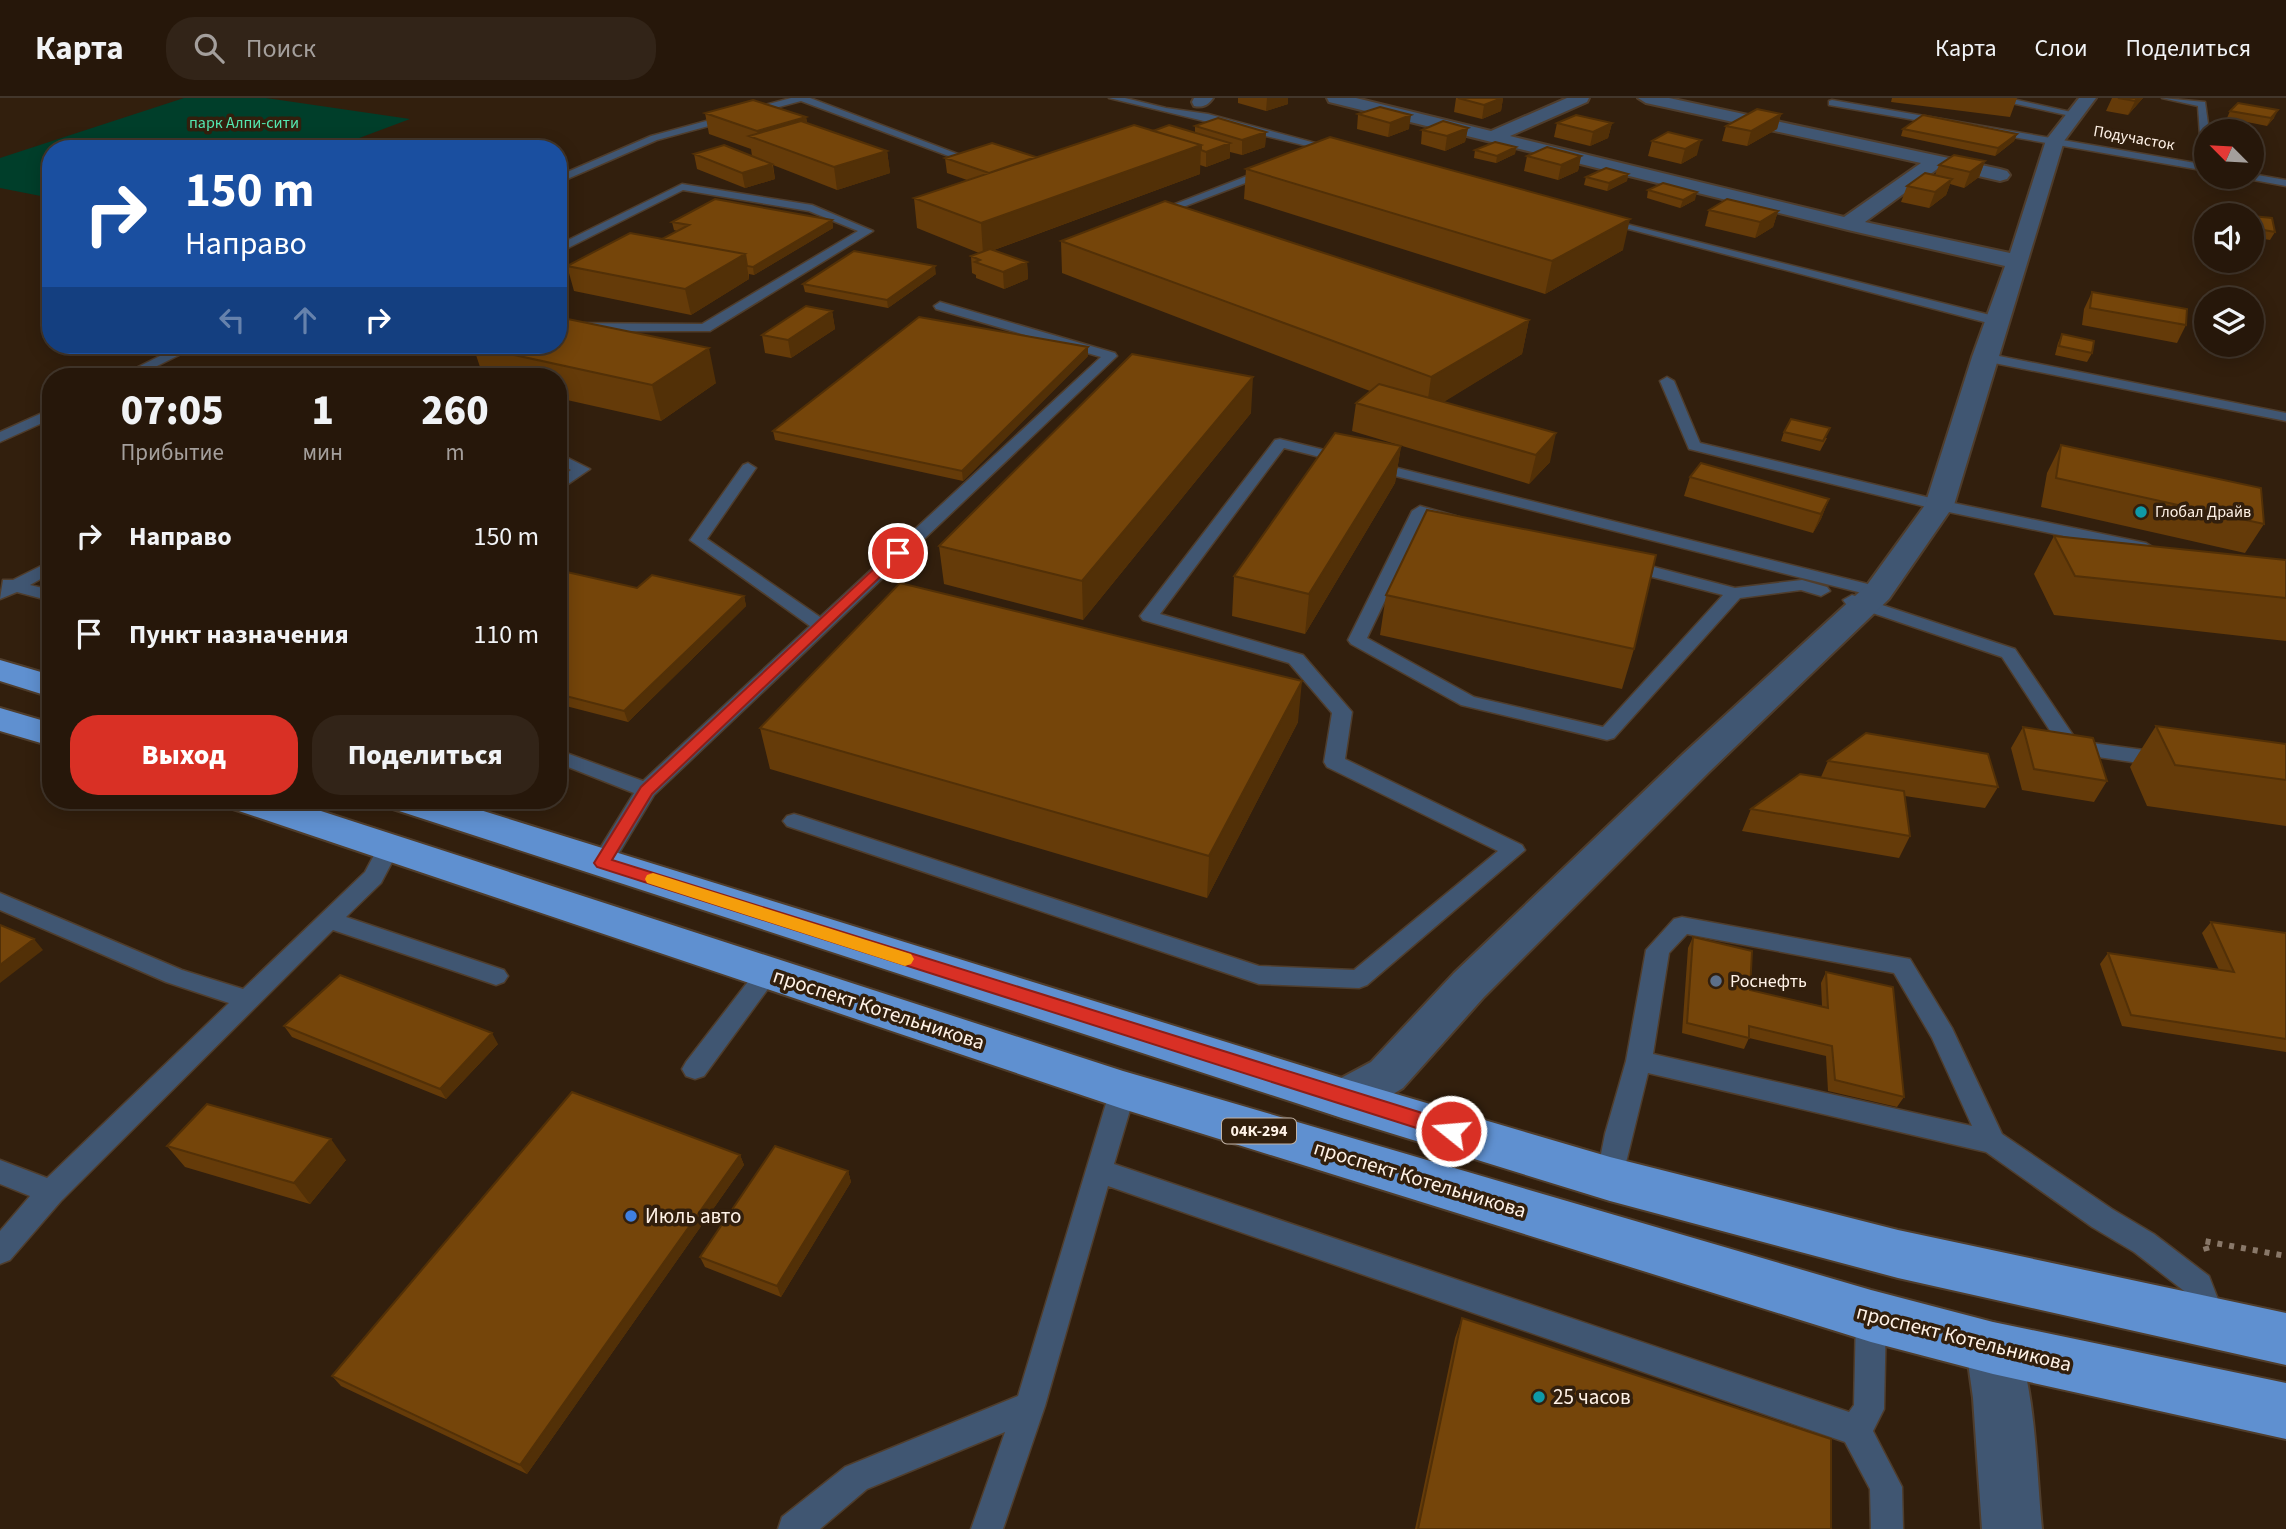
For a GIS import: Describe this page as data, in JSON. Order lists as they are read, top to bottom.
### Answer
{
  "streets": {
    "highway": ["проспект Котельникова", "04К-294"],
    "lane": ["Подучасток"]
  },
  "parks": ["парк Алпи-сити"],
  "places": [
    "Глобал Драйв",
    "Роснефть",
    "Июль авто",
    "25 часов"
  ],
  "north": "top left",
  "page": {
    "header": "Карта",
    "search": "Поиск",
    "nav": ["Карта", "Слои", "Поделиться"],
    "turn": ["150 m", "Направо"],
    "eta": [
      "07:05",
      "Прибытие",
      "1",
      "мин",
      "260",
      "m"
    ],
    "list": [
      {
        "name": "Направо",
        "value": "150 m"
      },
      {
        "name": "Пункт назначения",
        "value": "110 m"
      }
    ],
    "buttons": ["Выход", "Поделиться"]
  }
}
